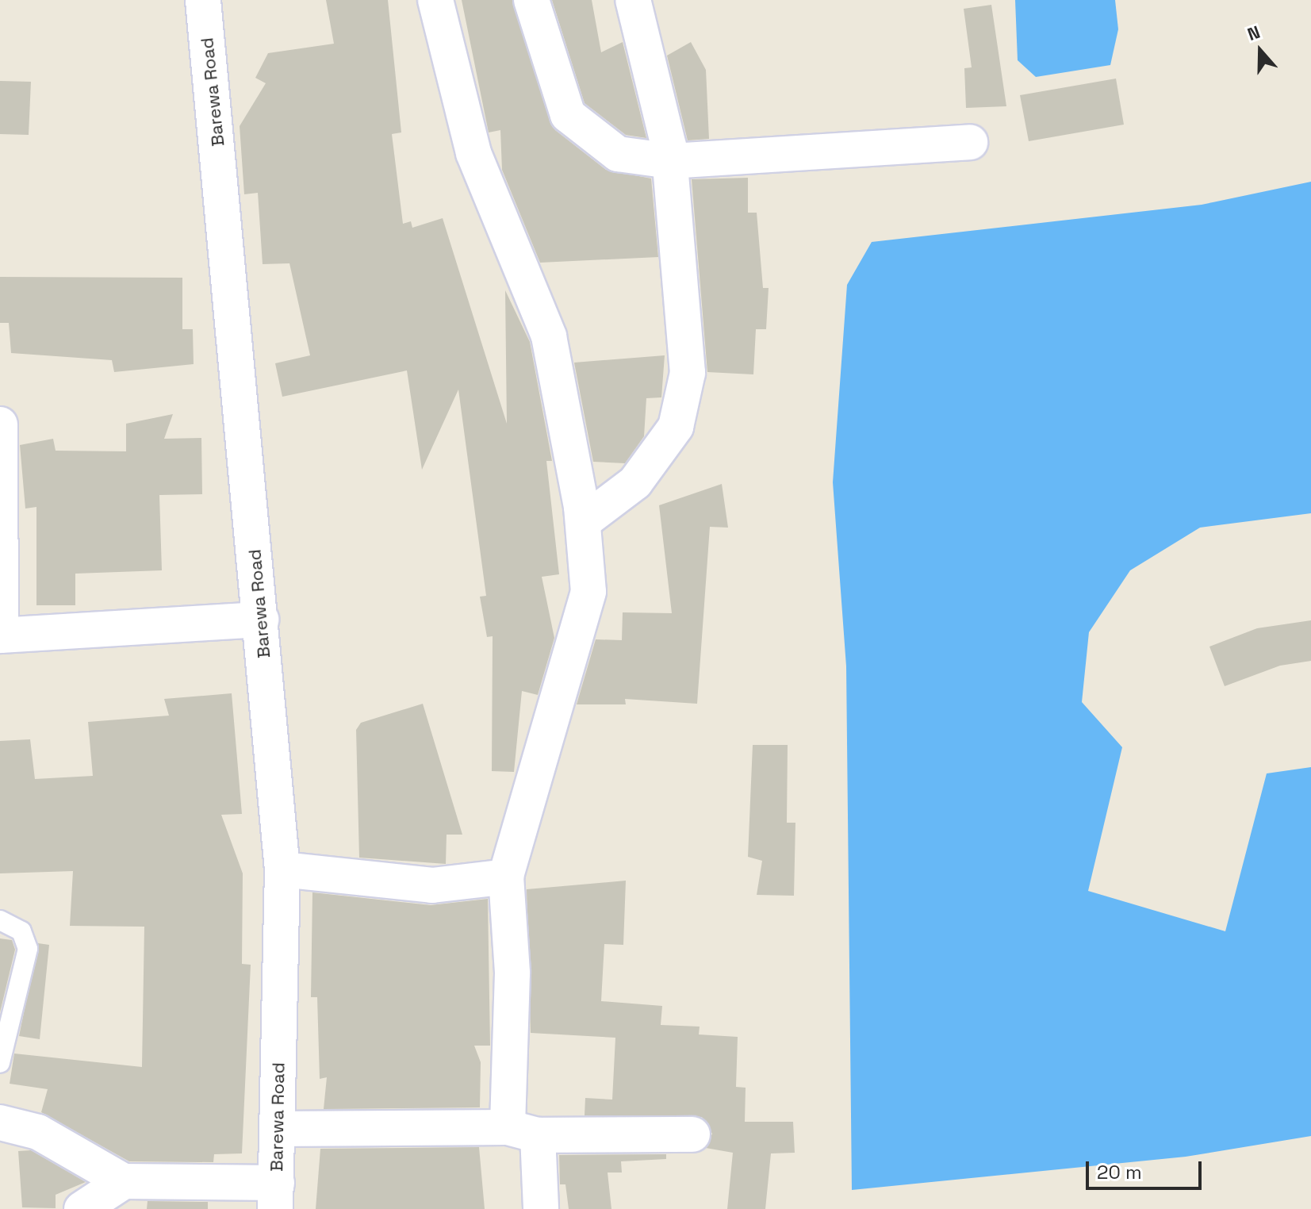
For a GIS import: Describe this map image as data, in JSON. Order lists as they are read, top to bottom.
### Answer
{
  "streets": {
    "street": ["Barewa Road"]
  },
  "scale_bar": "20 m",
  "north": "top"
}
